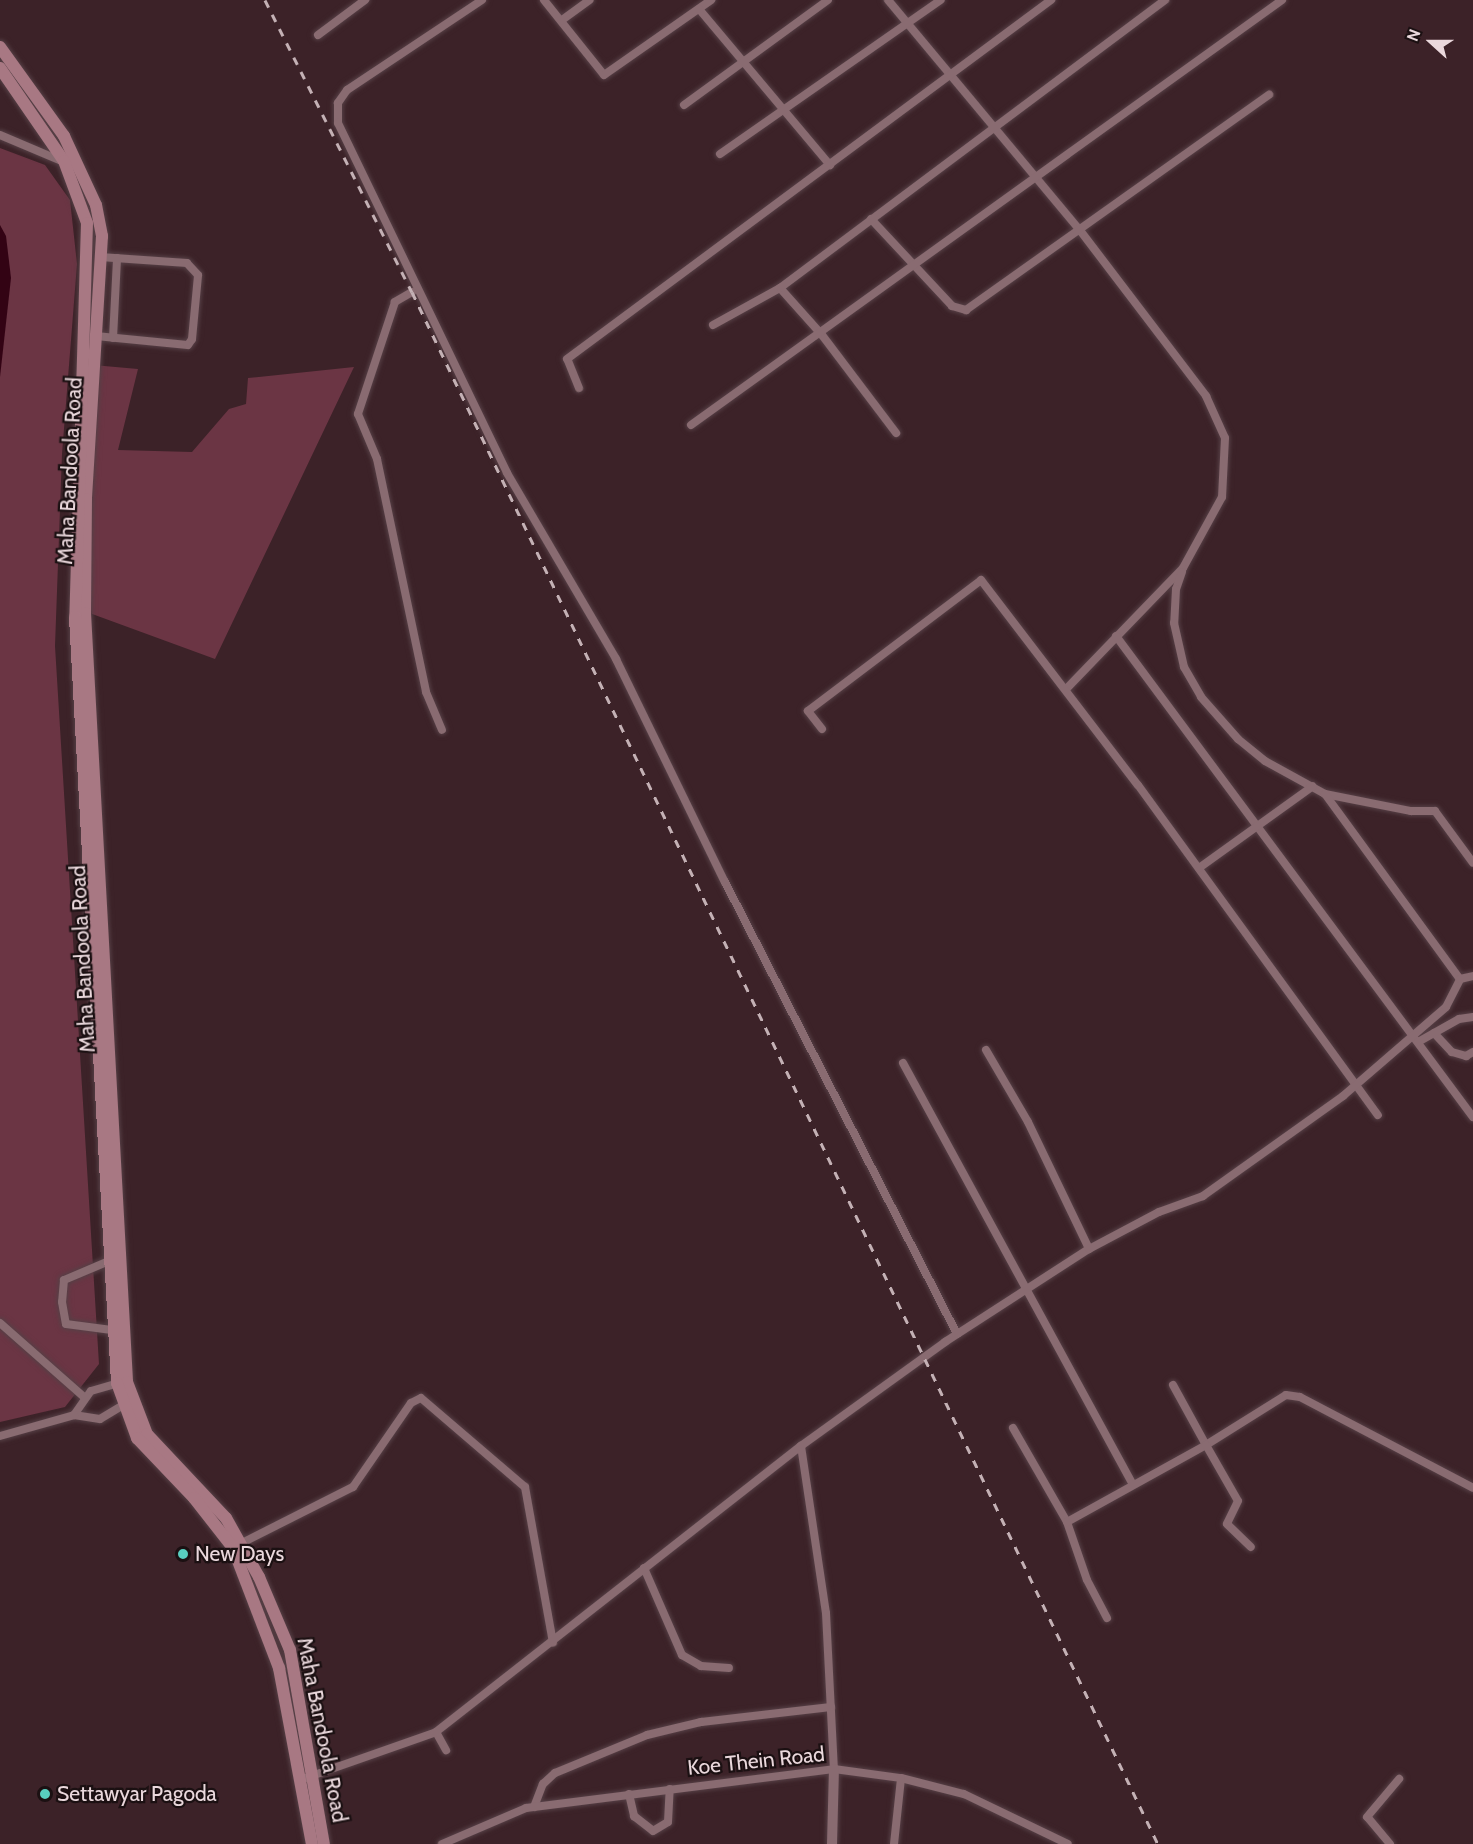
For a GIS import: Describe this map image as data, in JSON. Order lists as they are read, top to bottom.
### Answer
{
  "streets": {
    "main road": ["Maha Bandoola Road"],
    "street": ["Koe Thein Road"]
  },
  "places": ["New Days", "Settawyar Pagoda"],
  "north": "left"
}
